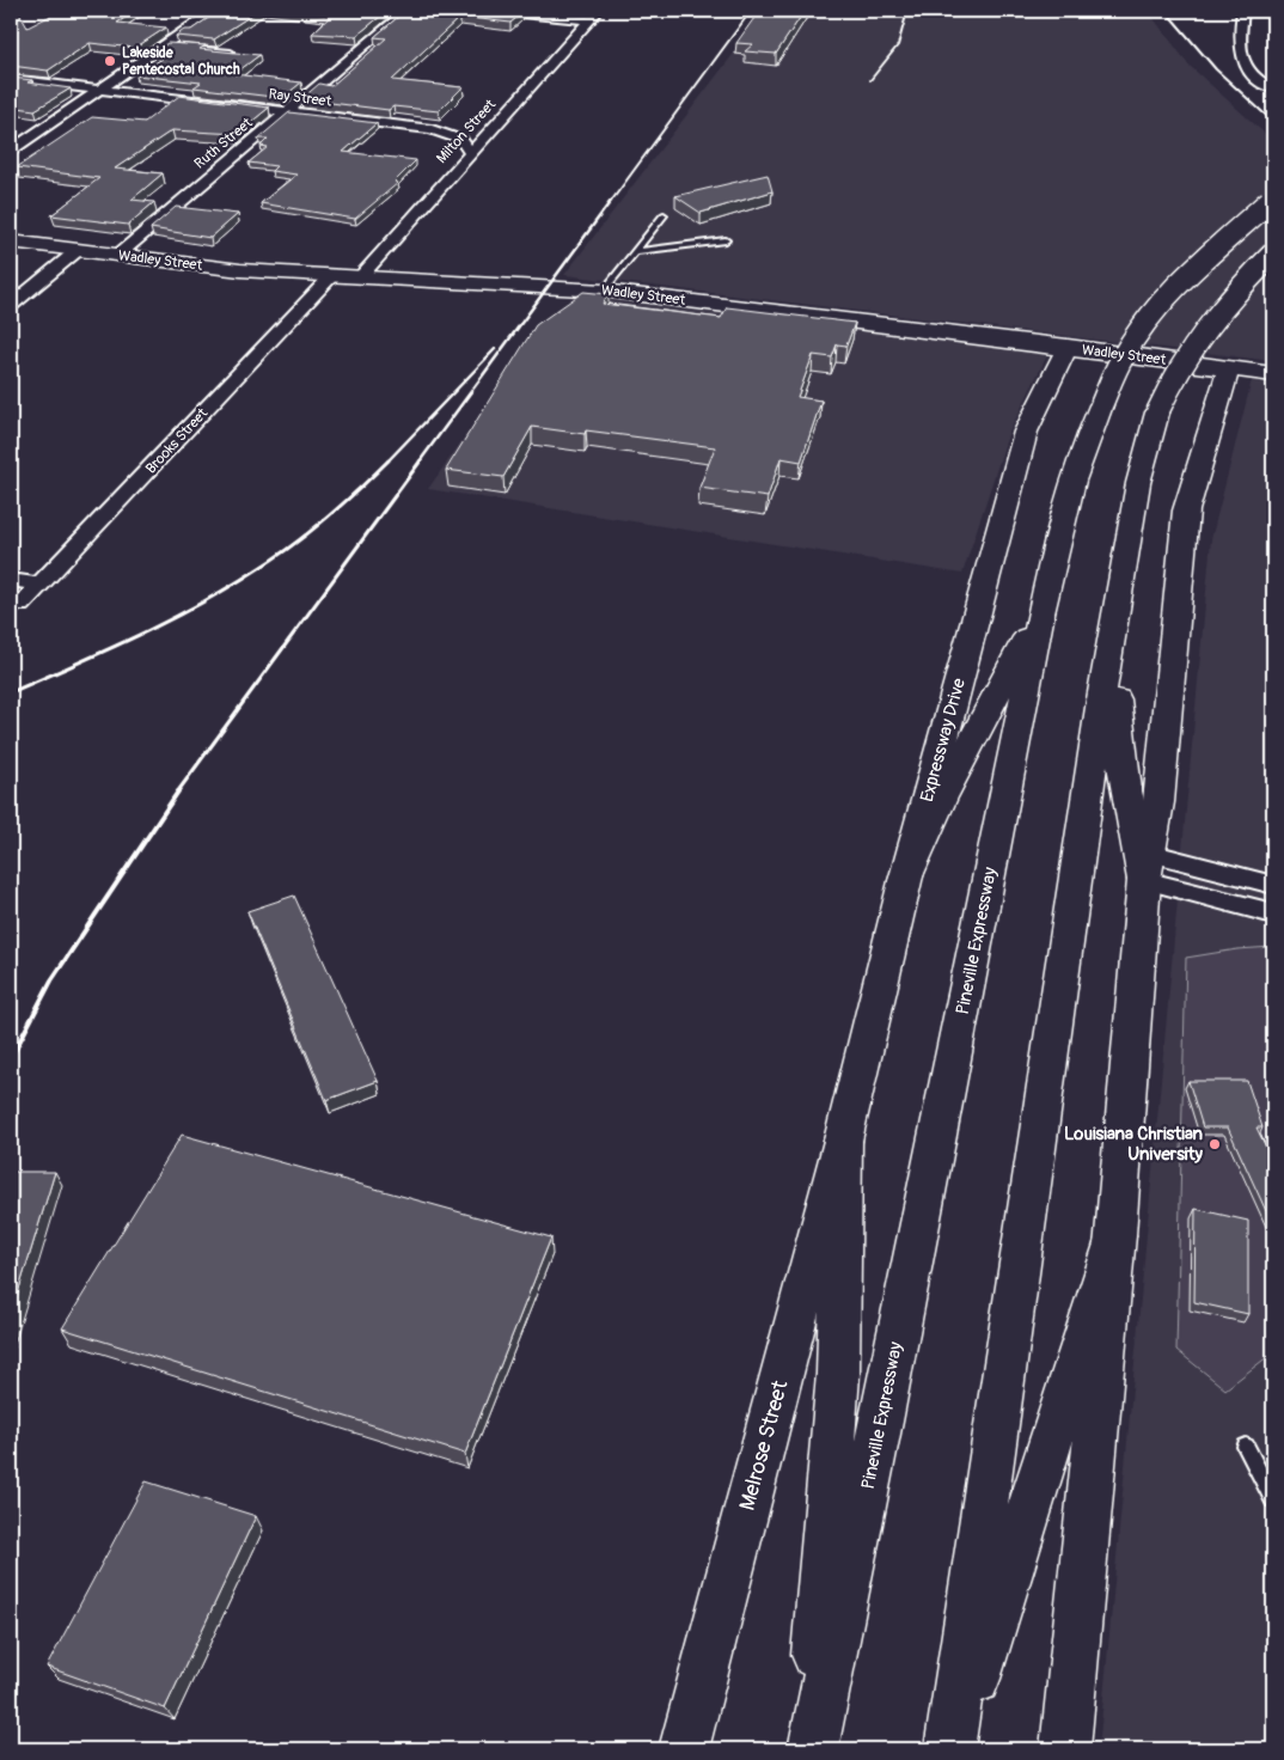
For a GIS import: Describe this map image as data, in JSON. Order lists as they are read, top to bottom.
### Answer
{
  "streets": {
    "main road": [
      "Wadley Street",
      "Expressway Drive",
      "Pineville Expressway",
      "Melrose Street"
    ],
    "street": [
      "Ray Street",
      "Milton Street",
      "Ruth Street",
      "Brooks Street"
    ]
  },
  "crossings": [
    ["Ray Street", "Milton Street"],
    ["Ray Street", "Ruth Street"],
    ["Milton Street", "Wadley Street"],
    ["Ruth Street", "Wadley Street"],
    ["Wadley Street", "Brooks Street"],
    ["Wadley Street", "Expressway Drive"],
    ["Expressway Drive", "Melrose Street"]
  ],
  "places": ["Lakeside Pentecostal Church", "Louisiana Christian University"]
}
